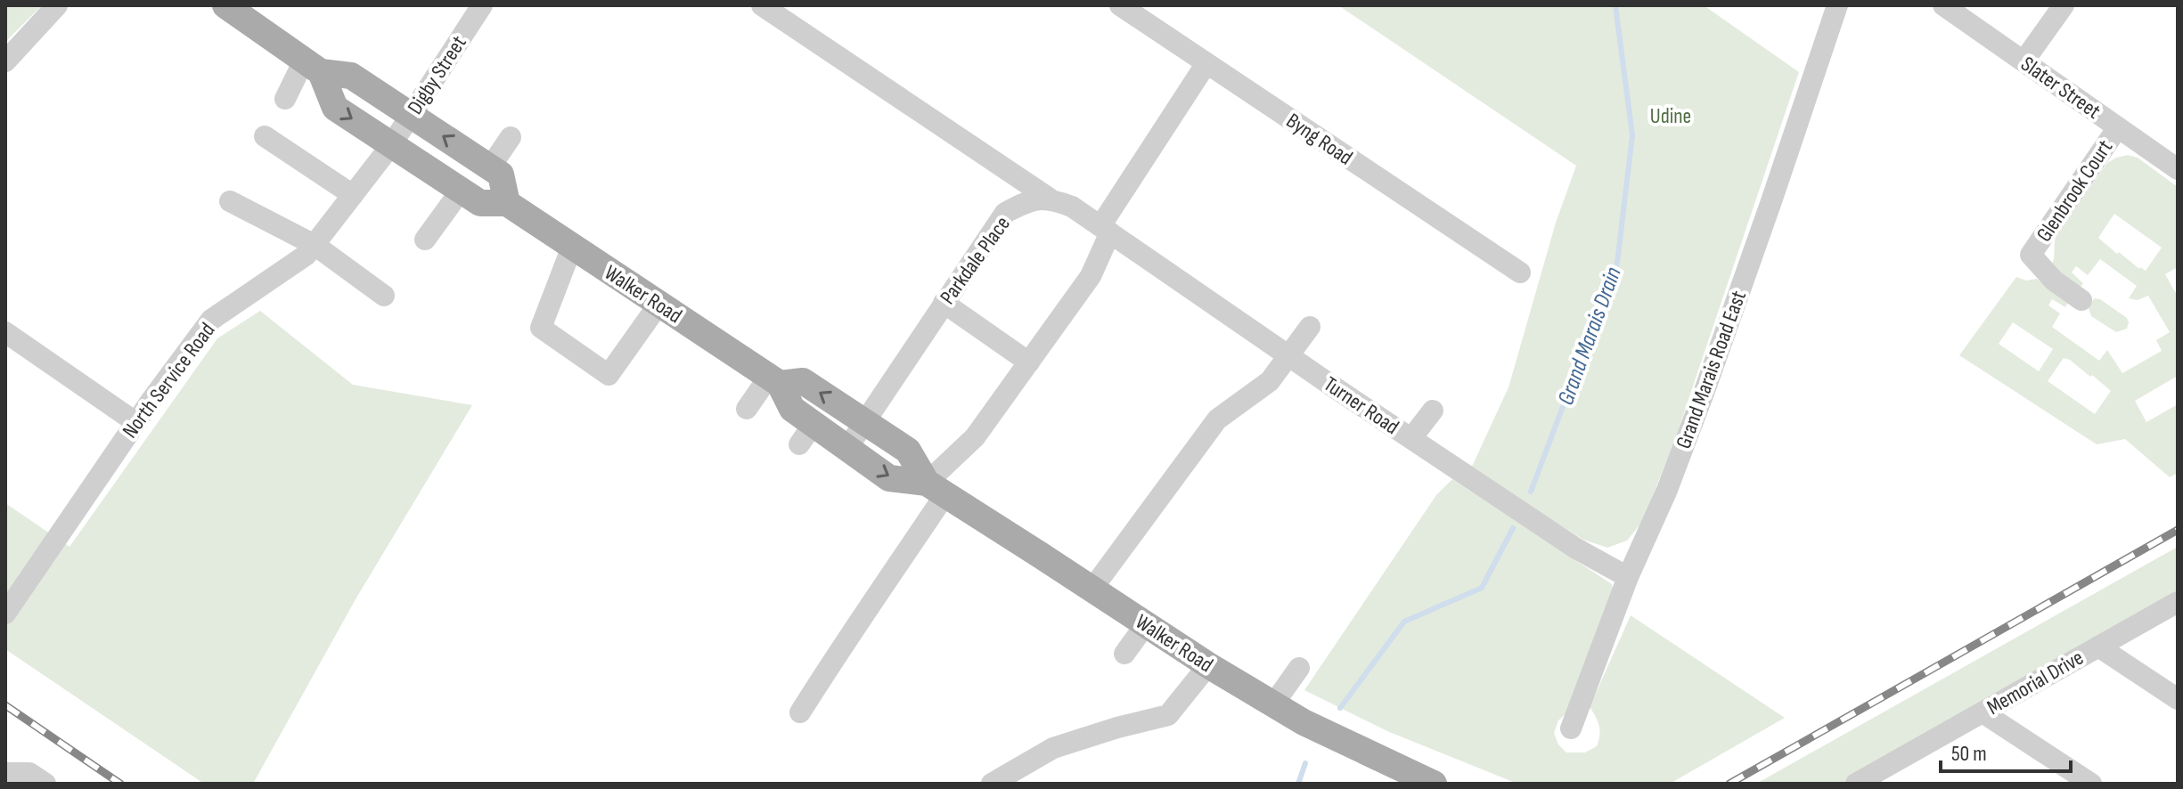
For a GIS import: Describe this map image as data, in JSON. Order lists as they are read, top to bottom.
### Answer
{
  "streets": {
    "main road": ["Walker Road"],
    "street": [
      "Digby Street",
      "Slater Street",
      "Byng Road",
      "Glenbrook Court",
      "Parkdale Place",
      "Grand Marais Road East",
      "North Service Road",
      "Turner Road",
      "Memorial Drive"
    ]
  },
  "crossings": [
    ["Digby Street", "Walker Road"],
    ["Digby Street", "North Service Road"],
    ["Slater Street", "Glenbrook Court"],
    ["Parkdale Place", "Walker Road"],
    ["Walker Road", "North Service Road"],
    ["Grand Marais Road East", "Turner Road"]
  ],
  "water": ["Grand Marais Drain"],
  "parks": ["Udine"],
  "scale_bar": "50 m"
}
